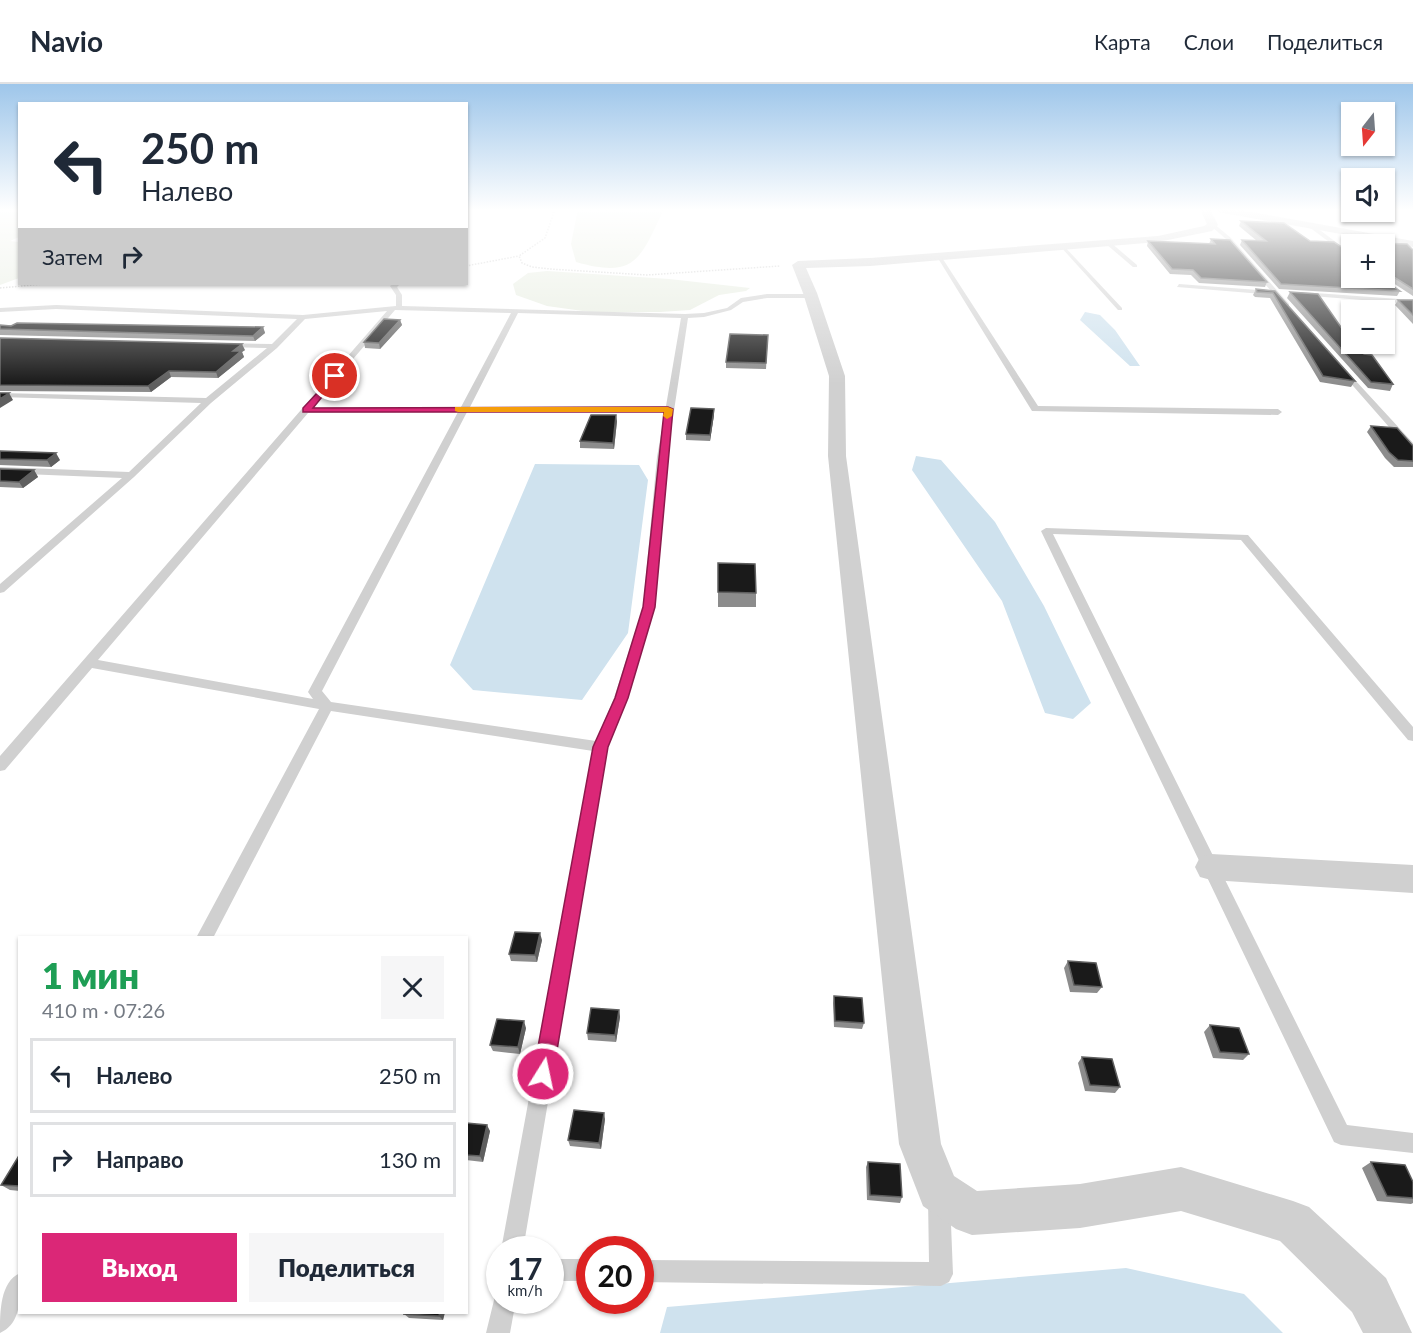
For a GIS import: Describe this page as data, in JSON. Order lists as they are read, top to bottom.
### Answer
{
  "north": "bottom",
  "page": {
    "header": "Navio",
    "nav": ["Карта", "Слои", "Поделиться"],
    "map_buttons": ["+", "−"],
    "turn": ["250 m", "Налево"],
    "then": "Затем",
    "heading": ["1 мин", "410 m · 07:26"],
    "list": [
      {
        "name": "Налево",
        "value": "250 m"
      },
      {
        "name": "Направо",
        "value": "130 m"
      }
    ],
    "buttons": ["Выход", "Поделиться"],
    "speed": "17 km/h",
    "limit": "20"
  }
}
